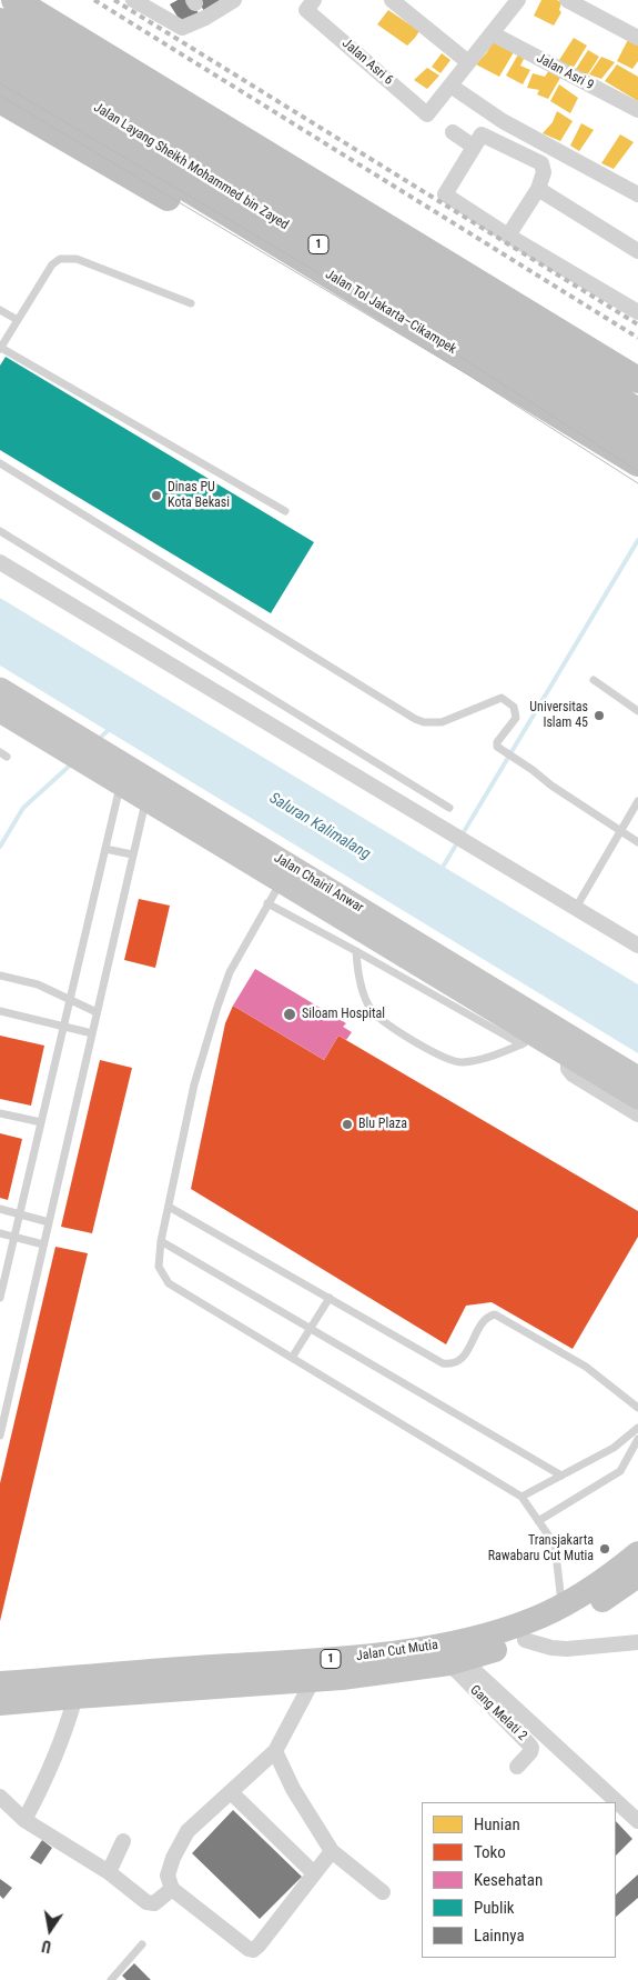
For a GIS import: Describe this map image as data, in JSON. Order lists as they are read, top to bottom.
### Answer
{
  "streets": {
    "highway": [
      "Jalan Layang Sheikh Mohammed bin Zayed",
      "1",
      "Jalan Tol Jakarta–Cikampek",
      "Jalan Cut Mutia"
    ],
    "main road": ["Jalan Chairil Anwar"],
    "street": ["Jalan Asri 6", "Jalan Asri 9", "Gang Melati 2"]
  },
  "crossings": [
    ["Jalan Cut Mutia", "Gang Melati 2"]
  ],
  "water": ["Saluran Kalimalang"],
  "places": [
    "Dinas PU Kota Bekasi",
    "Universitas Islam 45",
    "Siloam Hospital",
    "Blu Plaza",
    "Transjakarta Rawabaru Cut Mutia"
  ],
  "legend": [
    "Hunian",
    "Toko",
    "Kesehatan",
    "Publik",
    "Lainnya"
  ],
  "north": "bottom"
}
